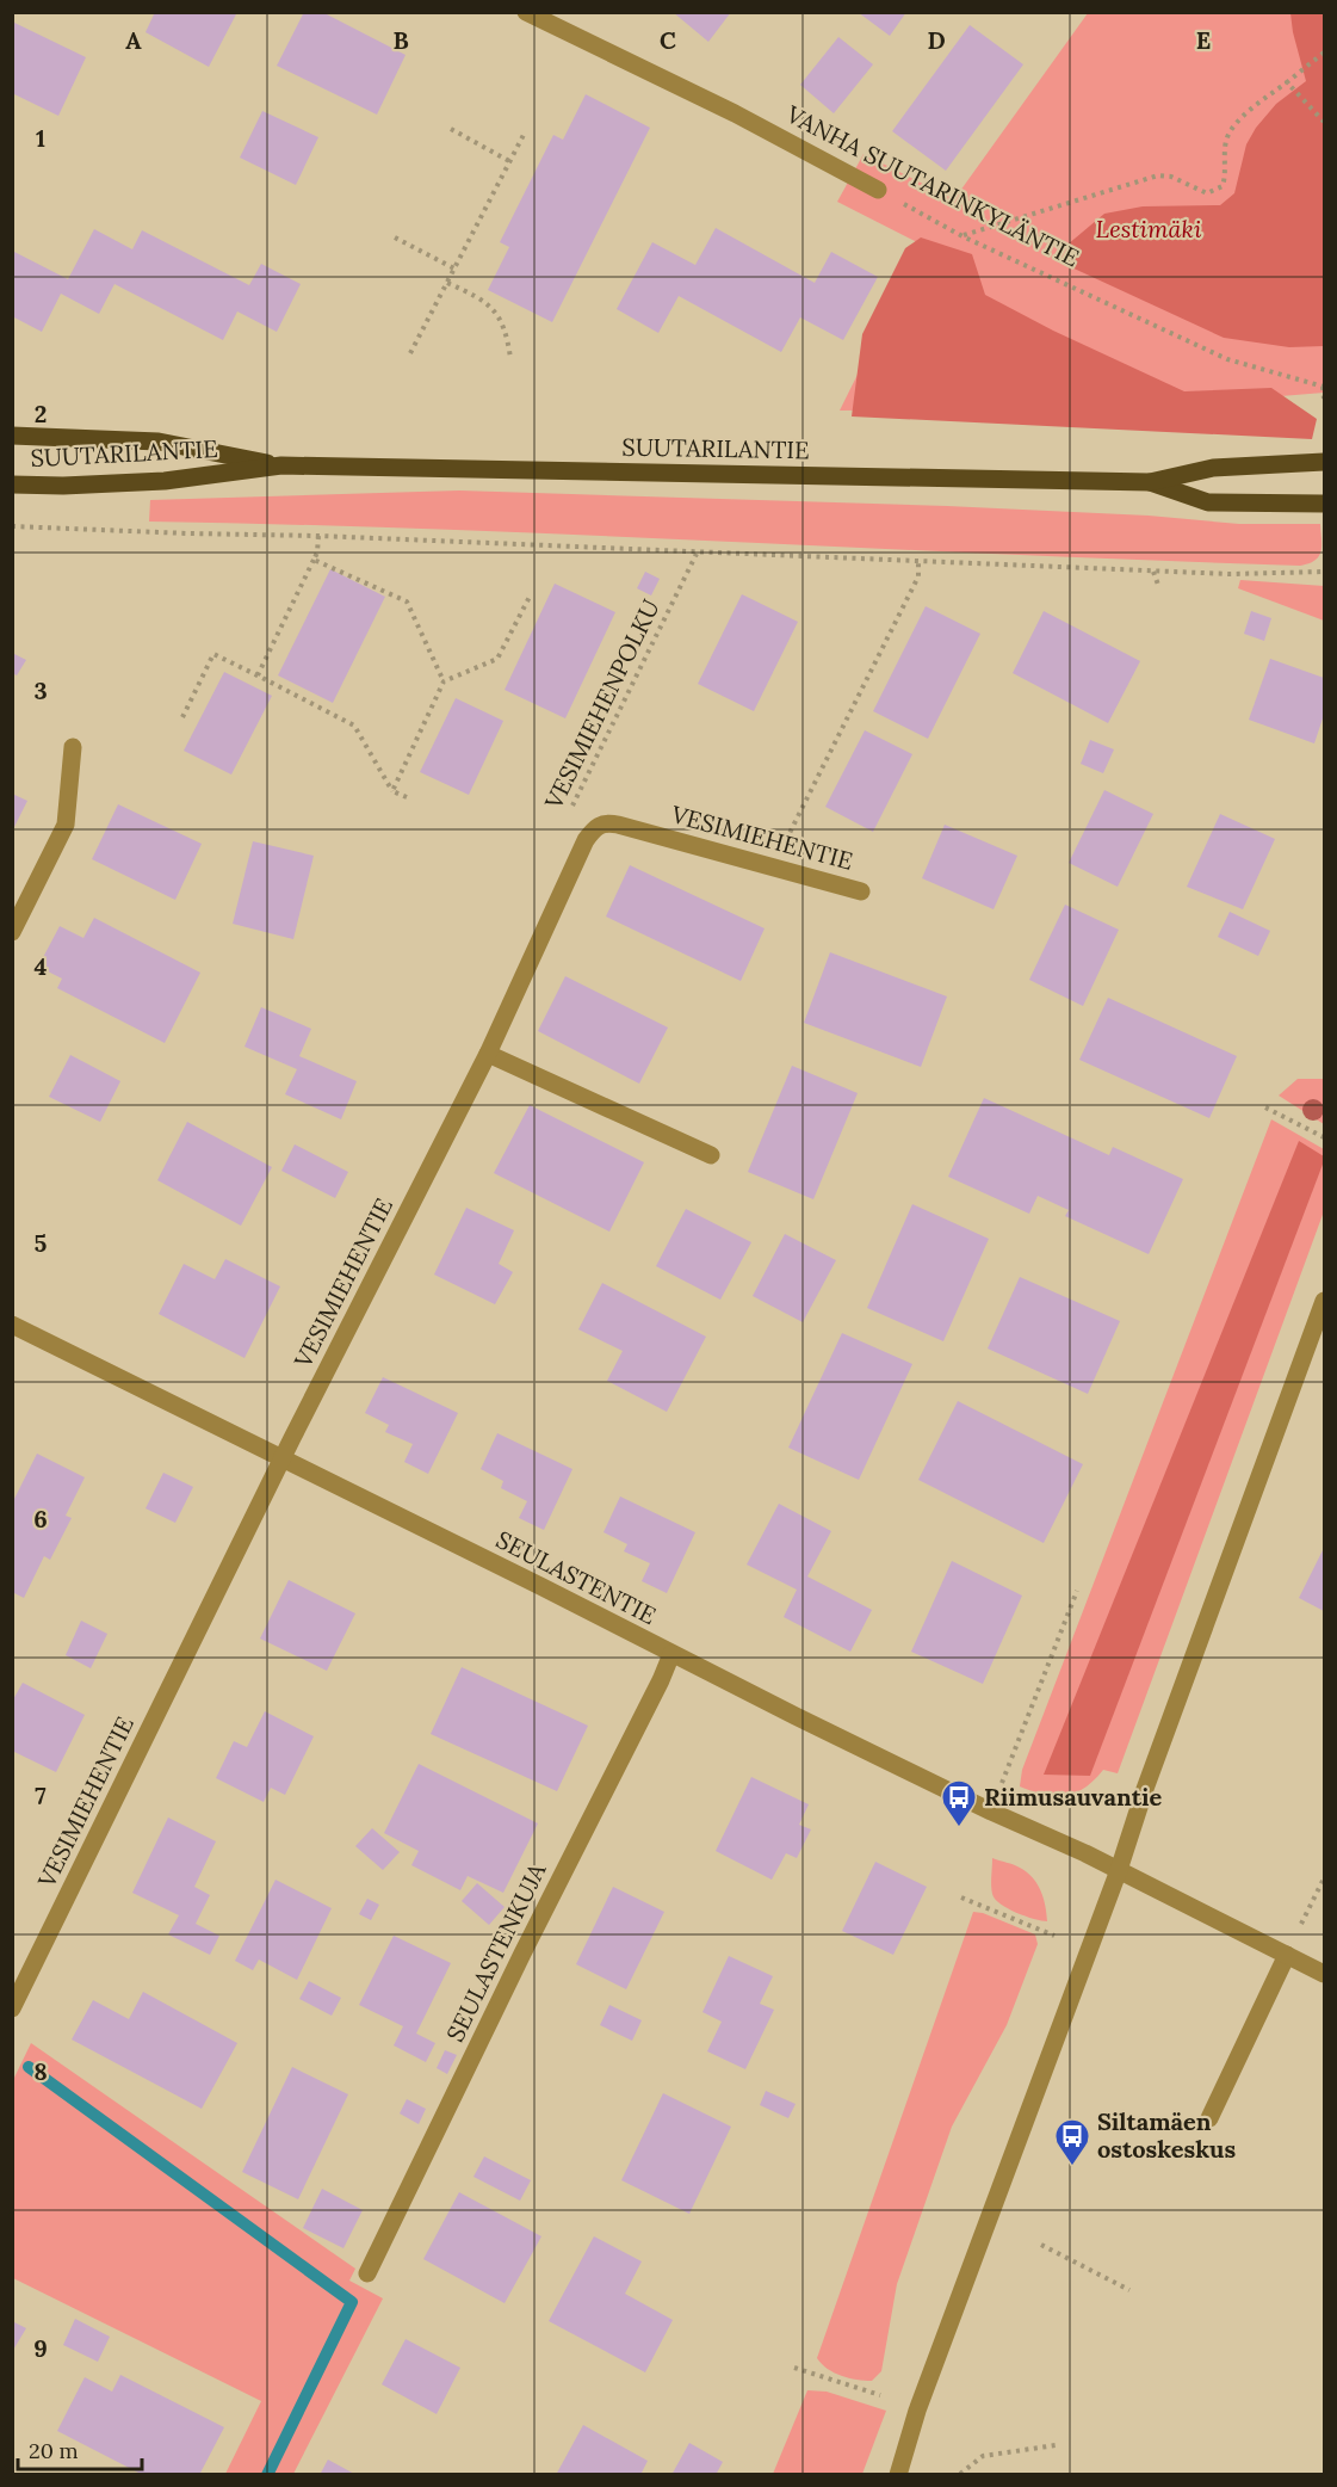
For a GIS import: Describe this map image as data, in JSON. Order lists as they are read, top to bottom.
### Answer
{
  "streets": {
    "main road": ["SUUTARILANTIE"],
    "street": [
      "VANHA SUUTARINKYLÄNTIE",
      "VESIMIEHENTIE",
      "SEULASTENTIE",
      "SEULASTENKUJA"
    ],
    "path": ["VESIMIEHENPOLKU"]
  },
  "crossings": [
    ["VESIMIEHENTIE", "SEULASTENTIE"],
    ["SEULASTENTIE", "SEULASTENKUJA"]
  ],
  "parks": ["Lestimäki"],
  "places": {
    "bus stop": ["Riimusauvantie", "Siltamäen ostoskeskus"]
  },
  "scale_bar": "20 m",
  "grid": {
    "columns": [
      "A",
      "B",
      "C",
      "D",
      "E"
    ],
    "rows": [
      "1",
      "2",
      "3",
      "4",
      "5",
      "6",
      "7",
      "8",
      "9"
    ]
  }
}
